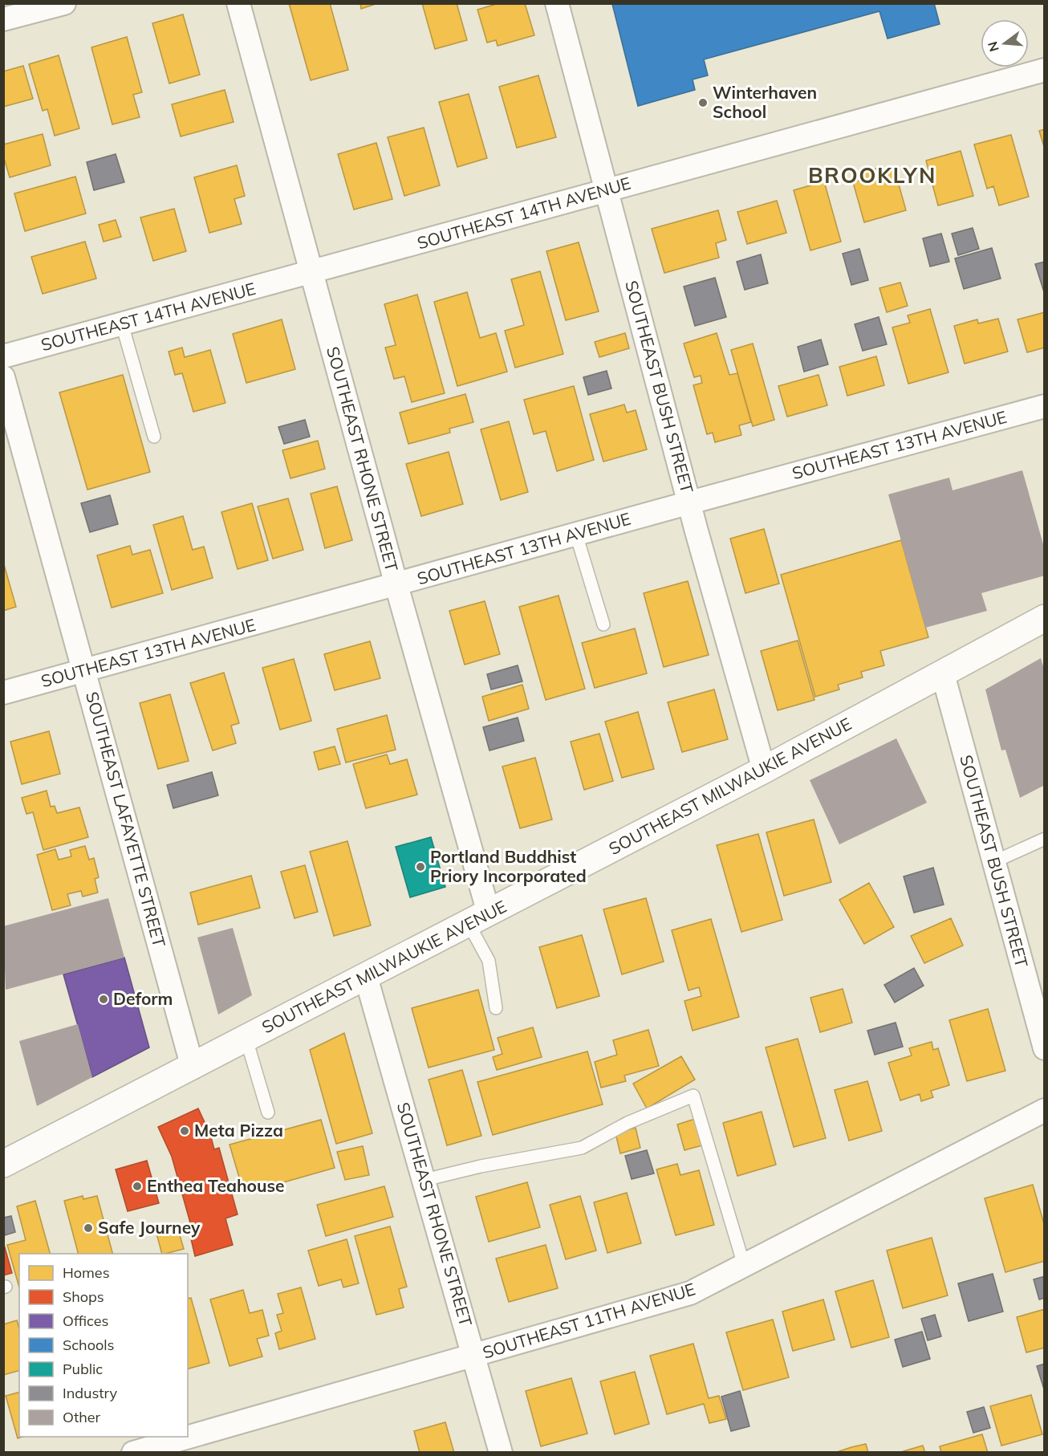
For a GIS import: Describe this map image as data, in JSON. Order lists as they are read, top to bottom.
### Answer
{
  "streets": {
    "main road": ["SOUTHEAST MILWAUKIE AVENUE"],
    "street": [
      "SOUTHEAST 14TH AVENUE",
      "SOUTHEAST BUSH STREET",
      "SOUTHEAST 13TH AVENUE",
      "SOUTHEAST RHONE STREET",
      "SOUTHEAST LAFAYETTE STREET",
      "SOUTHEAST 11TH AVENUE"
    ]
  },
  "crossings": [
    ["SOUTHEAST 14TH AVENUE", "SOUTHEAST BUSH STREET"],
    ["SOUTHEAST 14TH AVENUE", "SOUTHEAST RHONE STREET"],
    ["SOUTHEAST BUSH STREET", "SOUTHEAST 13TH AVENUE"],
    ["SOUTHEAST BUSH STREET", "SOUTHEAST MILWAUKIE AVENUE"],
    ["SOUTHEAST 13TH AVENUE", "SOUTHEAST RHONE STREET"],
    ["SOUTHEAST 13TH AVENUE", "SOUTHEAST LAFAYETTE STREET"],
    ["SOUTHEAST RHONE STREET", "SOUTHEAST MILWAUKIE AVENUE"],
    ["SOUTHEAST RHONE STREET", "SOUTHEAST 11TH AVENUE"],
    ["SOUTHEAST MILWAUKIE AVENUE", "SOUTHEAST LAFAYETTE STREET"]
  ],
  "districts": ["BROOKLYN"],
  "places": [
    "Winterhaven School",
    "Portland Buddhist Priory Incorporated",
    "Deform",
    "Meta Pizza",
    "Enthea Teahouse",
    "Safe Journey"
  ],
  "legend": [
    "Homes",
    "Shops",
    "Offices",
    "Schools",
    "Public",
    "Industry",
    "Other"
  ],
  "north": "left"
}
